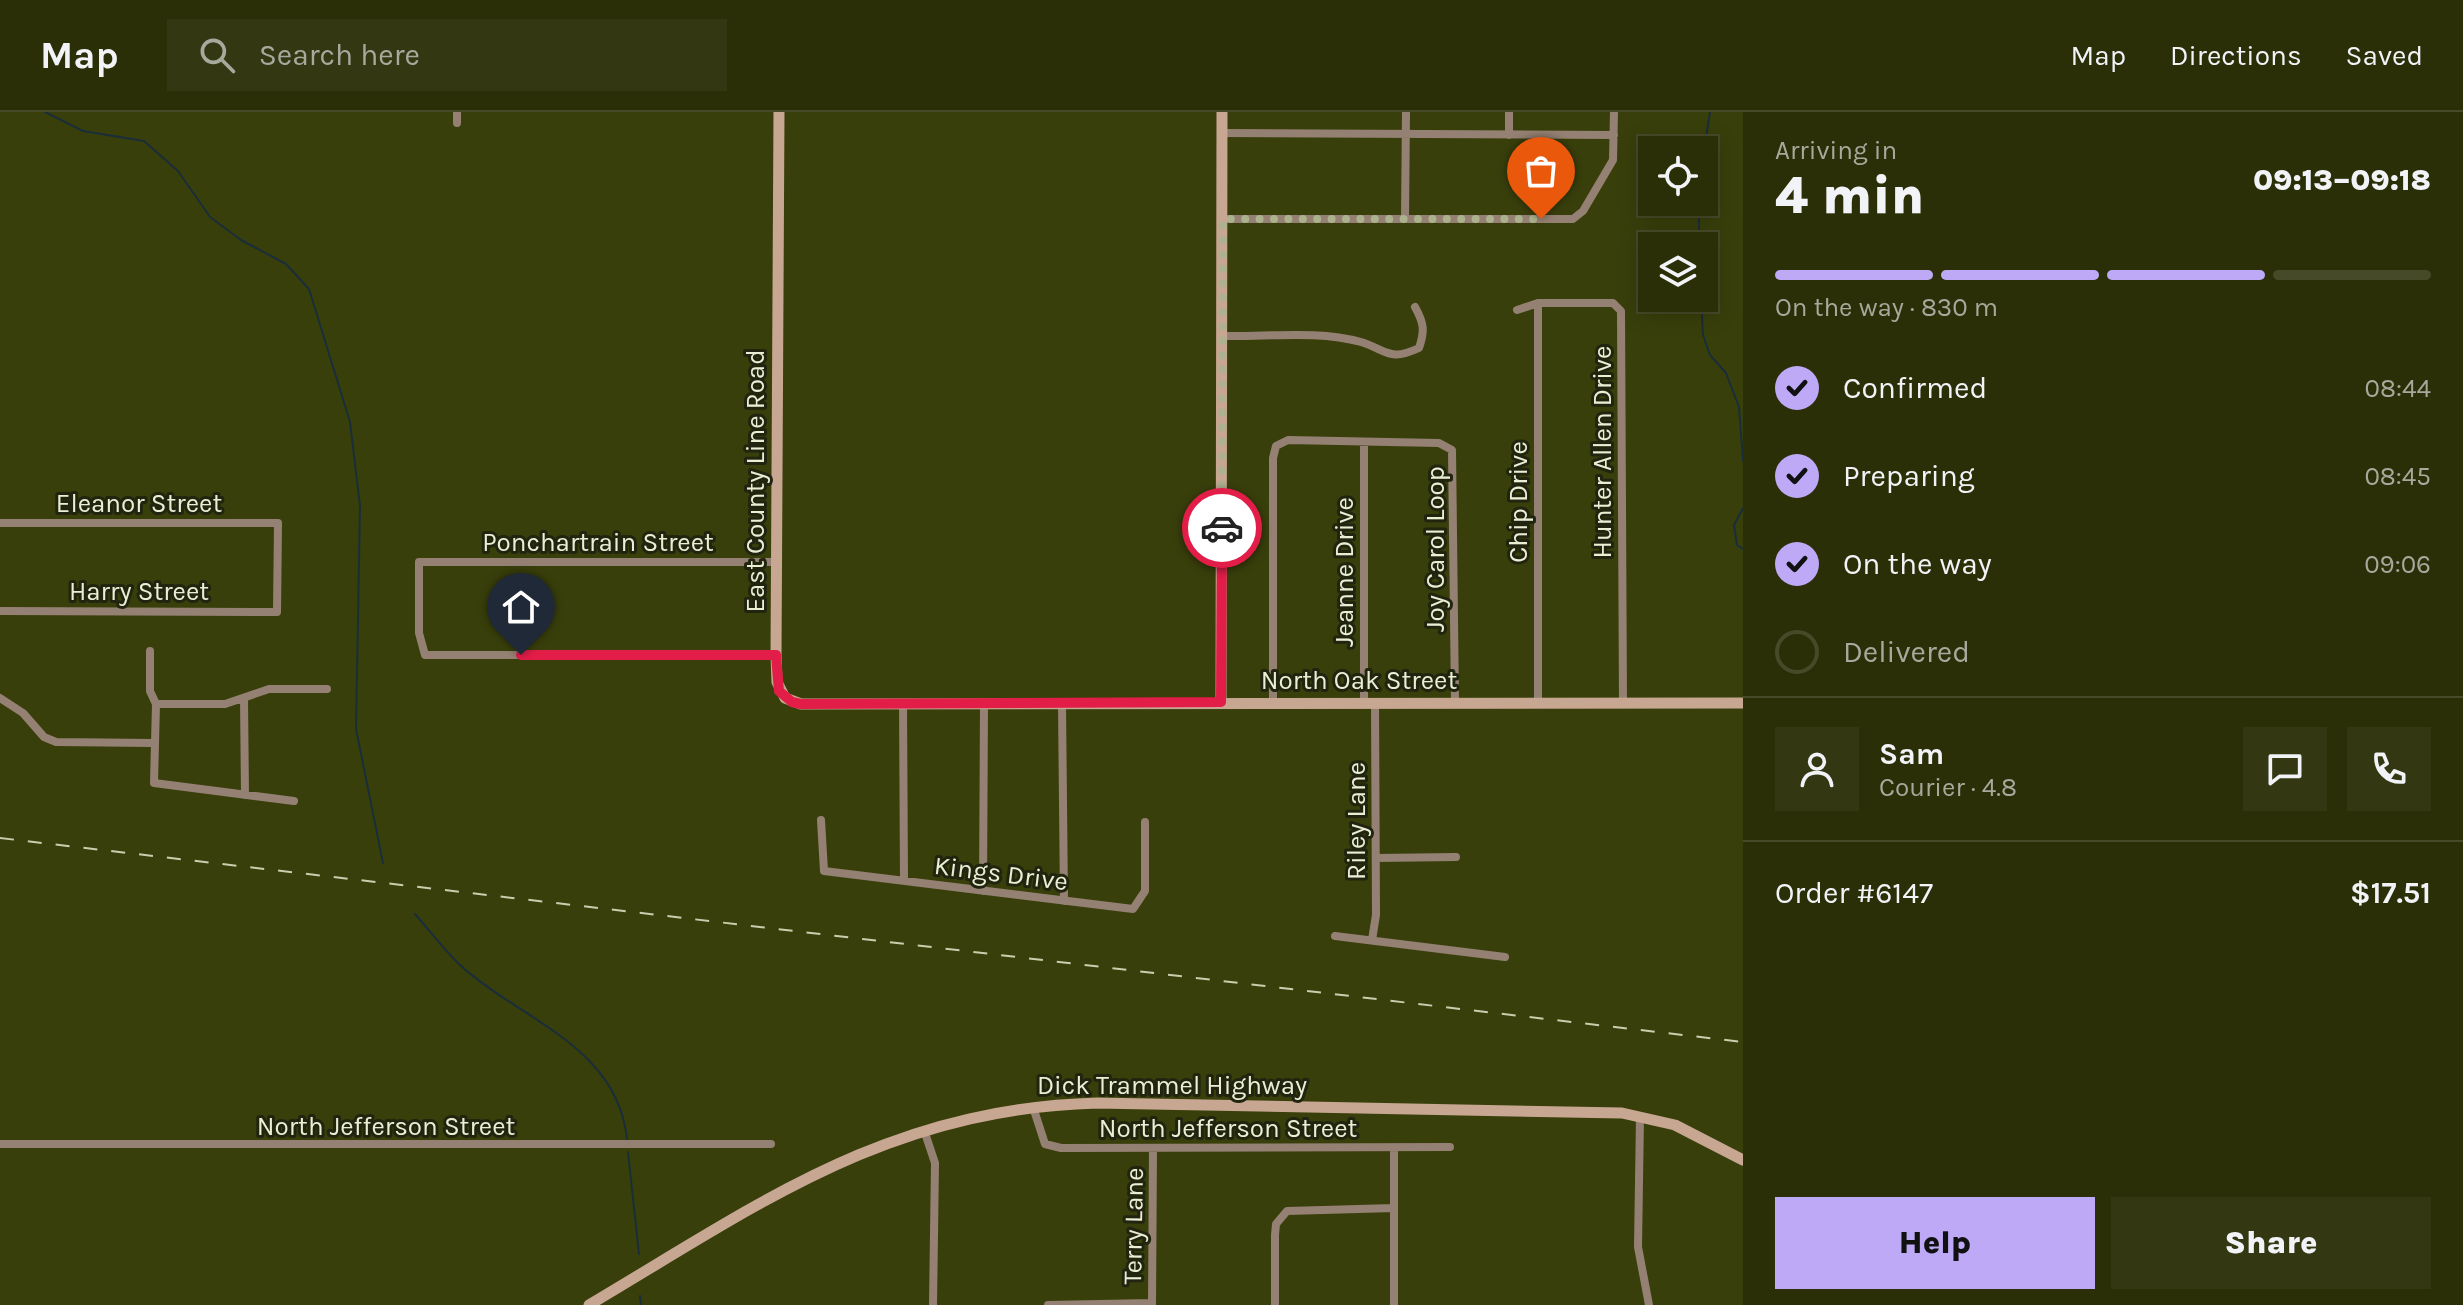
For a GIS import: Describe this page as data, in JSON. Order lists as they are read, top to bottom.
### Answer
{
  "streets": {
    "street": [
      "Hunter Allen Drive",
      "East County Line Road",
      "Chip Drive",
      "Eleanor Street",
      "Ponchartrain Street",
      "Joy Carol Loop",
      "Jeanne Drive",
      "Harry Street",
      "North Oak Street",
      "Riley Lane",
      "Kings Drive",
      "Dick Trammel Highway",
      "North Jefferson Street",
      "Terry Lane"
    ]
  },
  "crossings": [
    ["Hunter Allen Drive", "Chip Drive"],
    ["Hunter Allen Drive", "North Oak Street"],
    ["East County Line Road", "Ponchartrain Street"],
    ["East County Line Road", "North Oak Street"],
    ["Chip Drive", "North Oak Street"],
    ["Eleanor Street", "Harry Street"],
    ["Joy Carol Loop", "Jeanne Drive"],
    ["Joy Carol Loop", "North Oak Street"],
    ["Jeanne Drive", "North Oak Street"],
    ["Jeanne Drive", "Riley Lane"],
    ["North Oak Street", "Riley Lane"],
    ["Dick Trammel Highway", "North Jefferson Street"],
    ["North Jefferson Street", "Terry Lane"]
  ],
  "page": {
    "header": "Map",
    "search": "Search here",
    "nav": ["Map", "Directions", "Saved"],
    "heading": ["4 min", "Arriving in", "09:13–09:18"],
    "panel": [
      "Sam",
      "Courier · 4.8",
      "Order #6147",
      "$17.51"
    ],
    "bar": "On the way · 830 m",
    "list": [
      ["Confirmed", "08:44"],
      ["Preparing", "08:45"],
      ["On the way", "09:06"],
      "Delivered"
    ],
    "buttons": ["Help", "Share"]
  }
}
